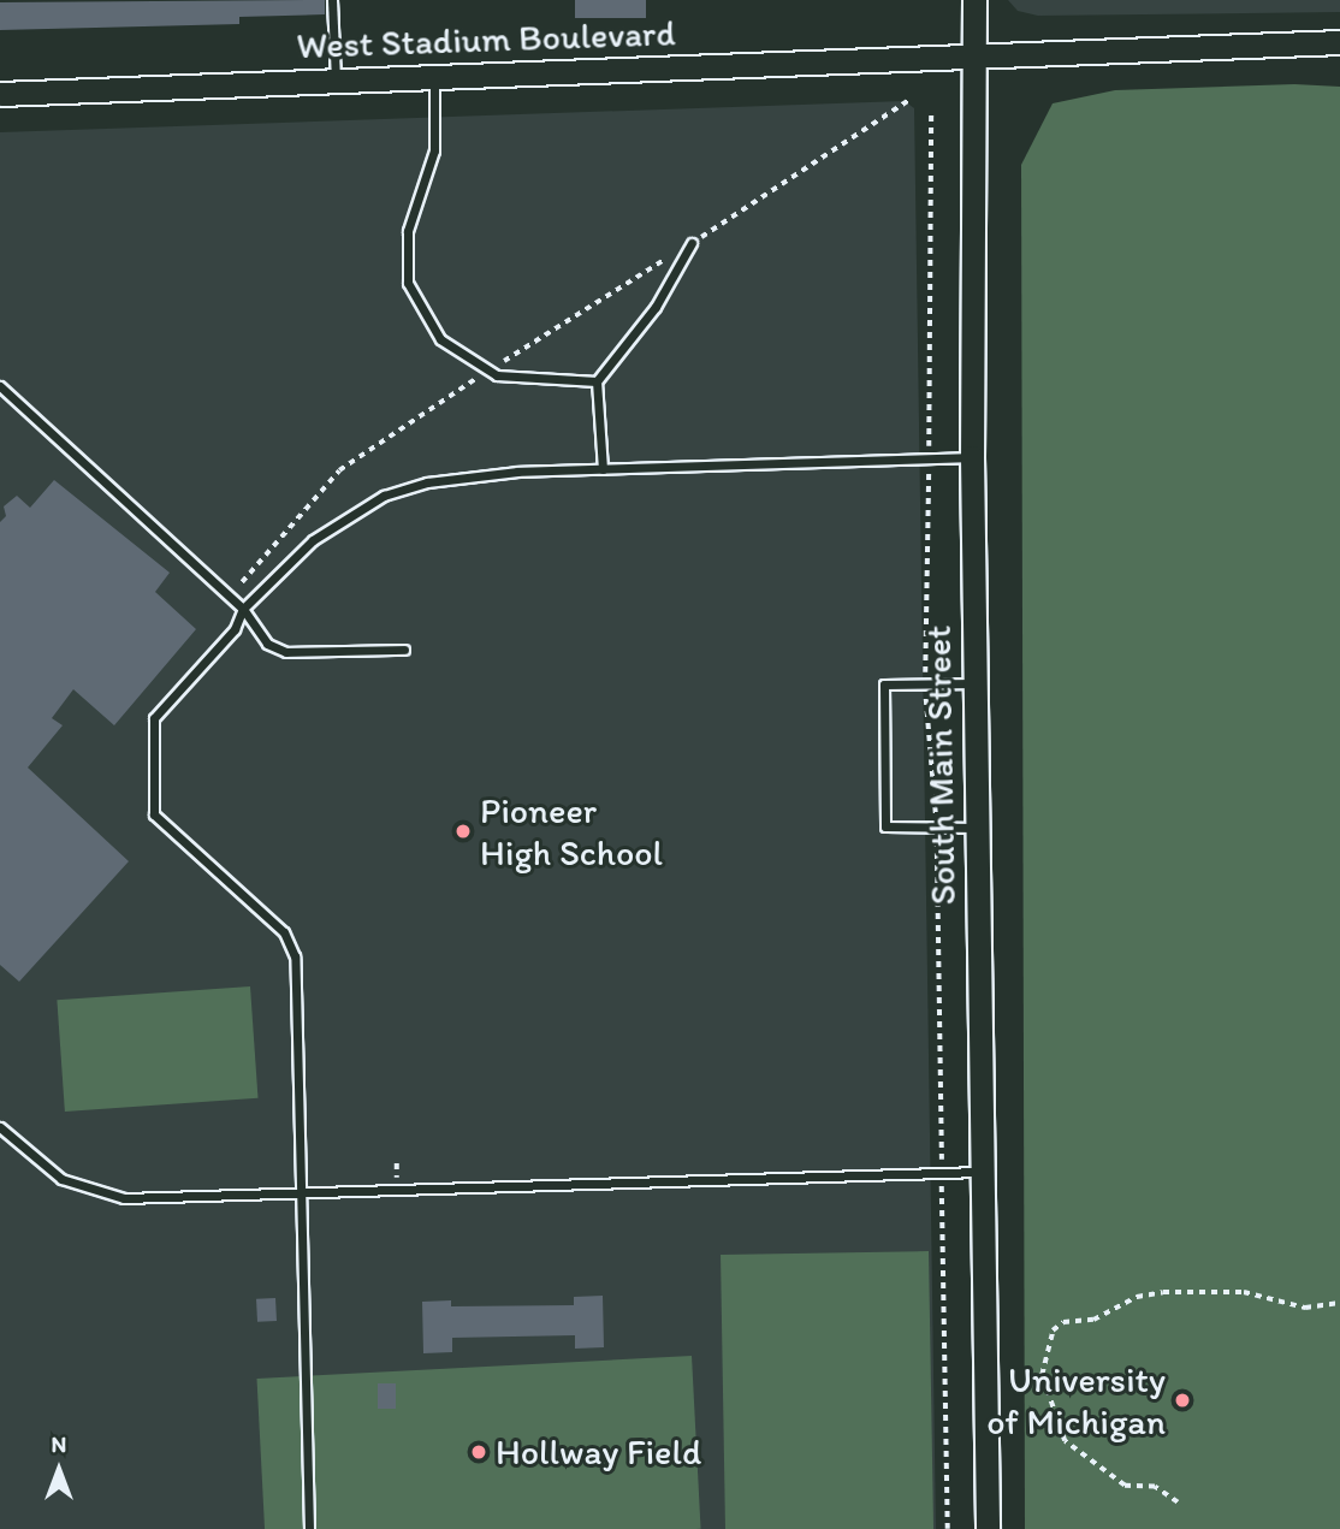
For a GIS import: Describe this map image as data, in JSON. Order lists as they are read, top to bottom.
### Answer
{
  "streets": {
    "main road": ["West Stadium Boulevard", "South Main Street"]
  },
  "crossings": [
    ["West Stadium Boulevard", "South Main Street"]
  ],
  "places": ["Pioneer High School", "University of Michigan", "Hollway Field"],
  "north": "top"
}
